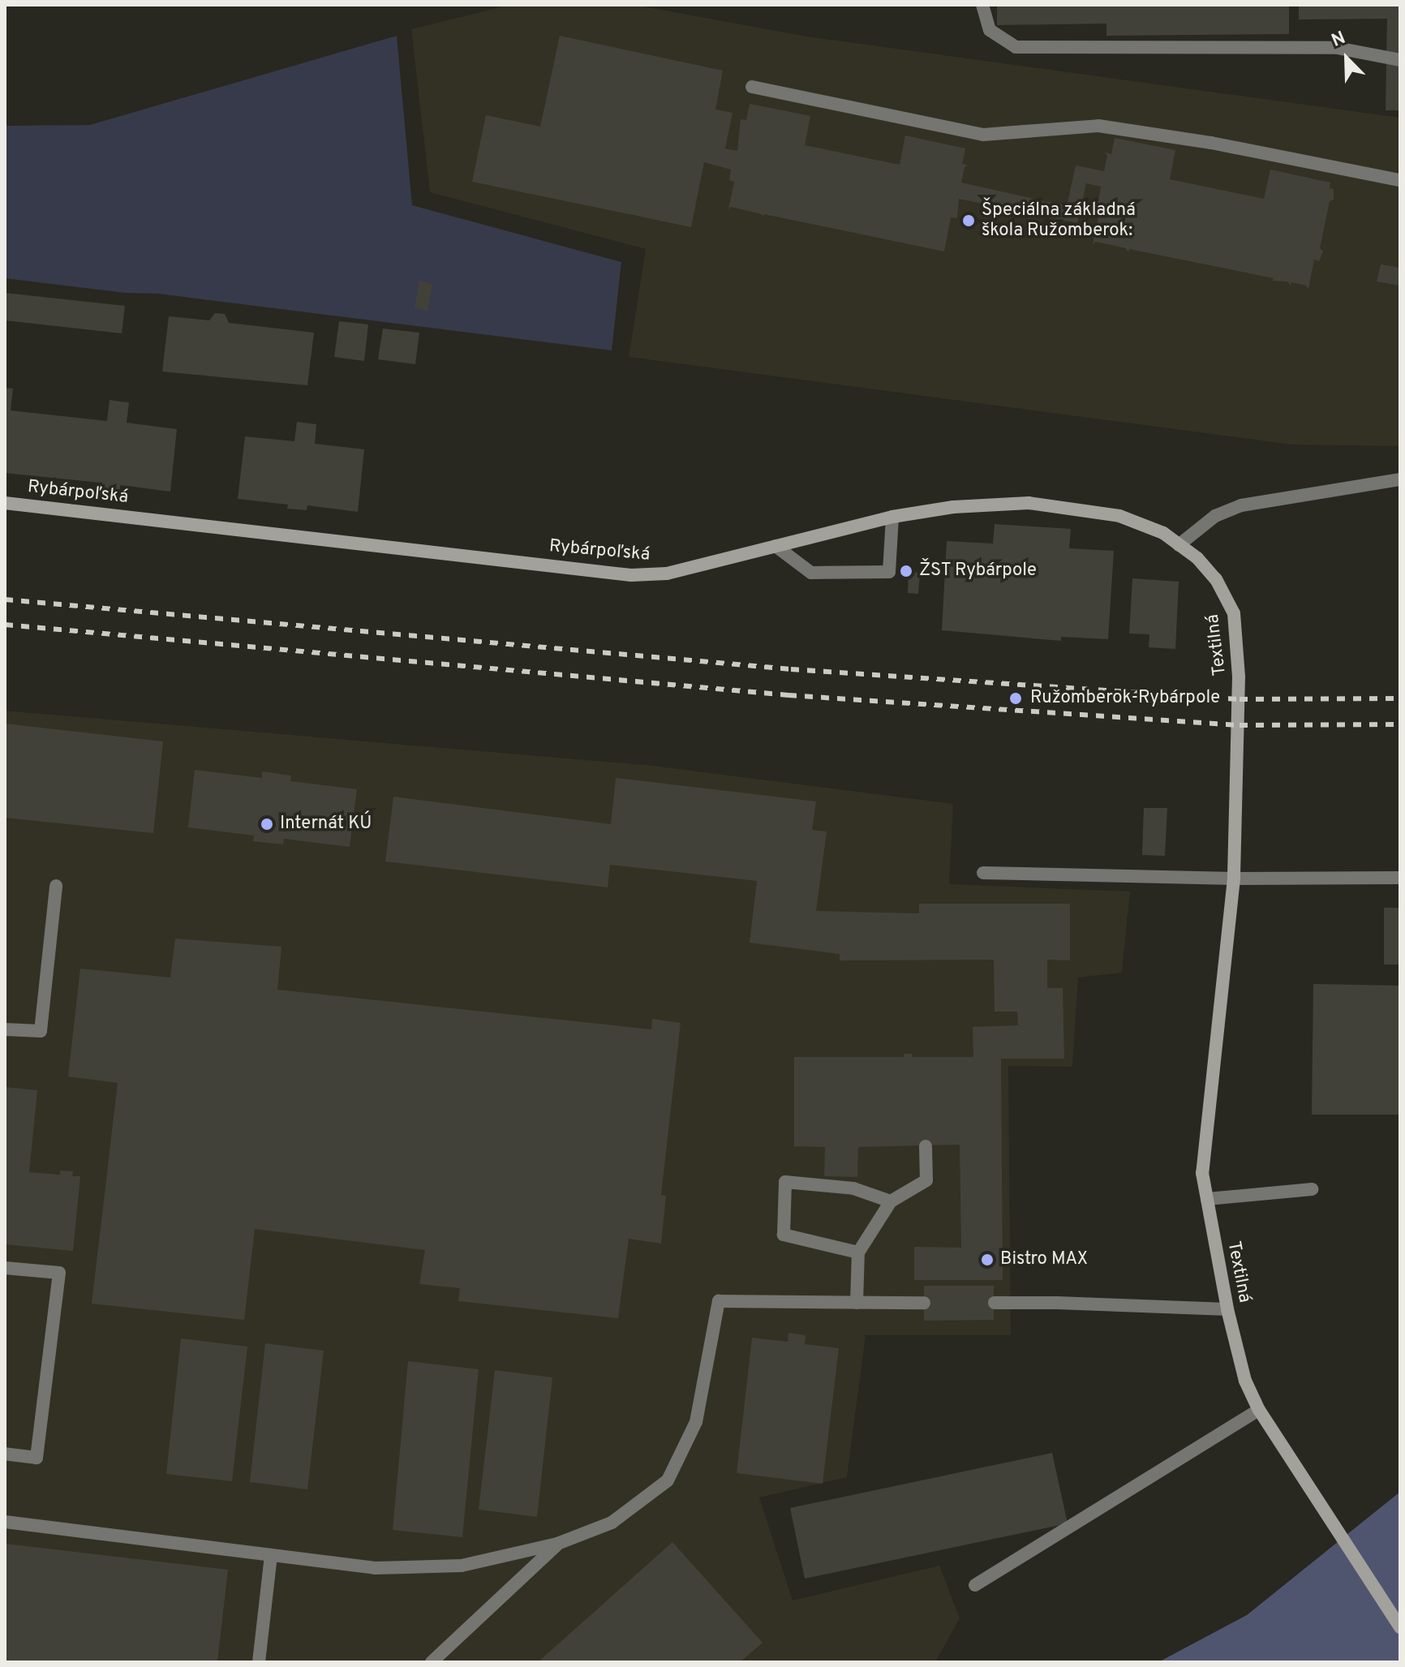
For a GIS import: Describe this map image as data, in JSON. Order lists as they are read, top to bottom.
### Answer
{
  "streets": {
    "street": ["Rybárpoľská", "Textilná"]
  },
  "crossings": [
    ["Rybárpoľská", "Textilná"]
  ],
  "places": [
    "Špeciálna základná škola Ružomberok:",
    "ŽST Rybárpole",
    "Ružomberok-Rybárpole",
    "Internát KÚ",
    "Bistro MAX"
  ],
  "north": "top left"
}
